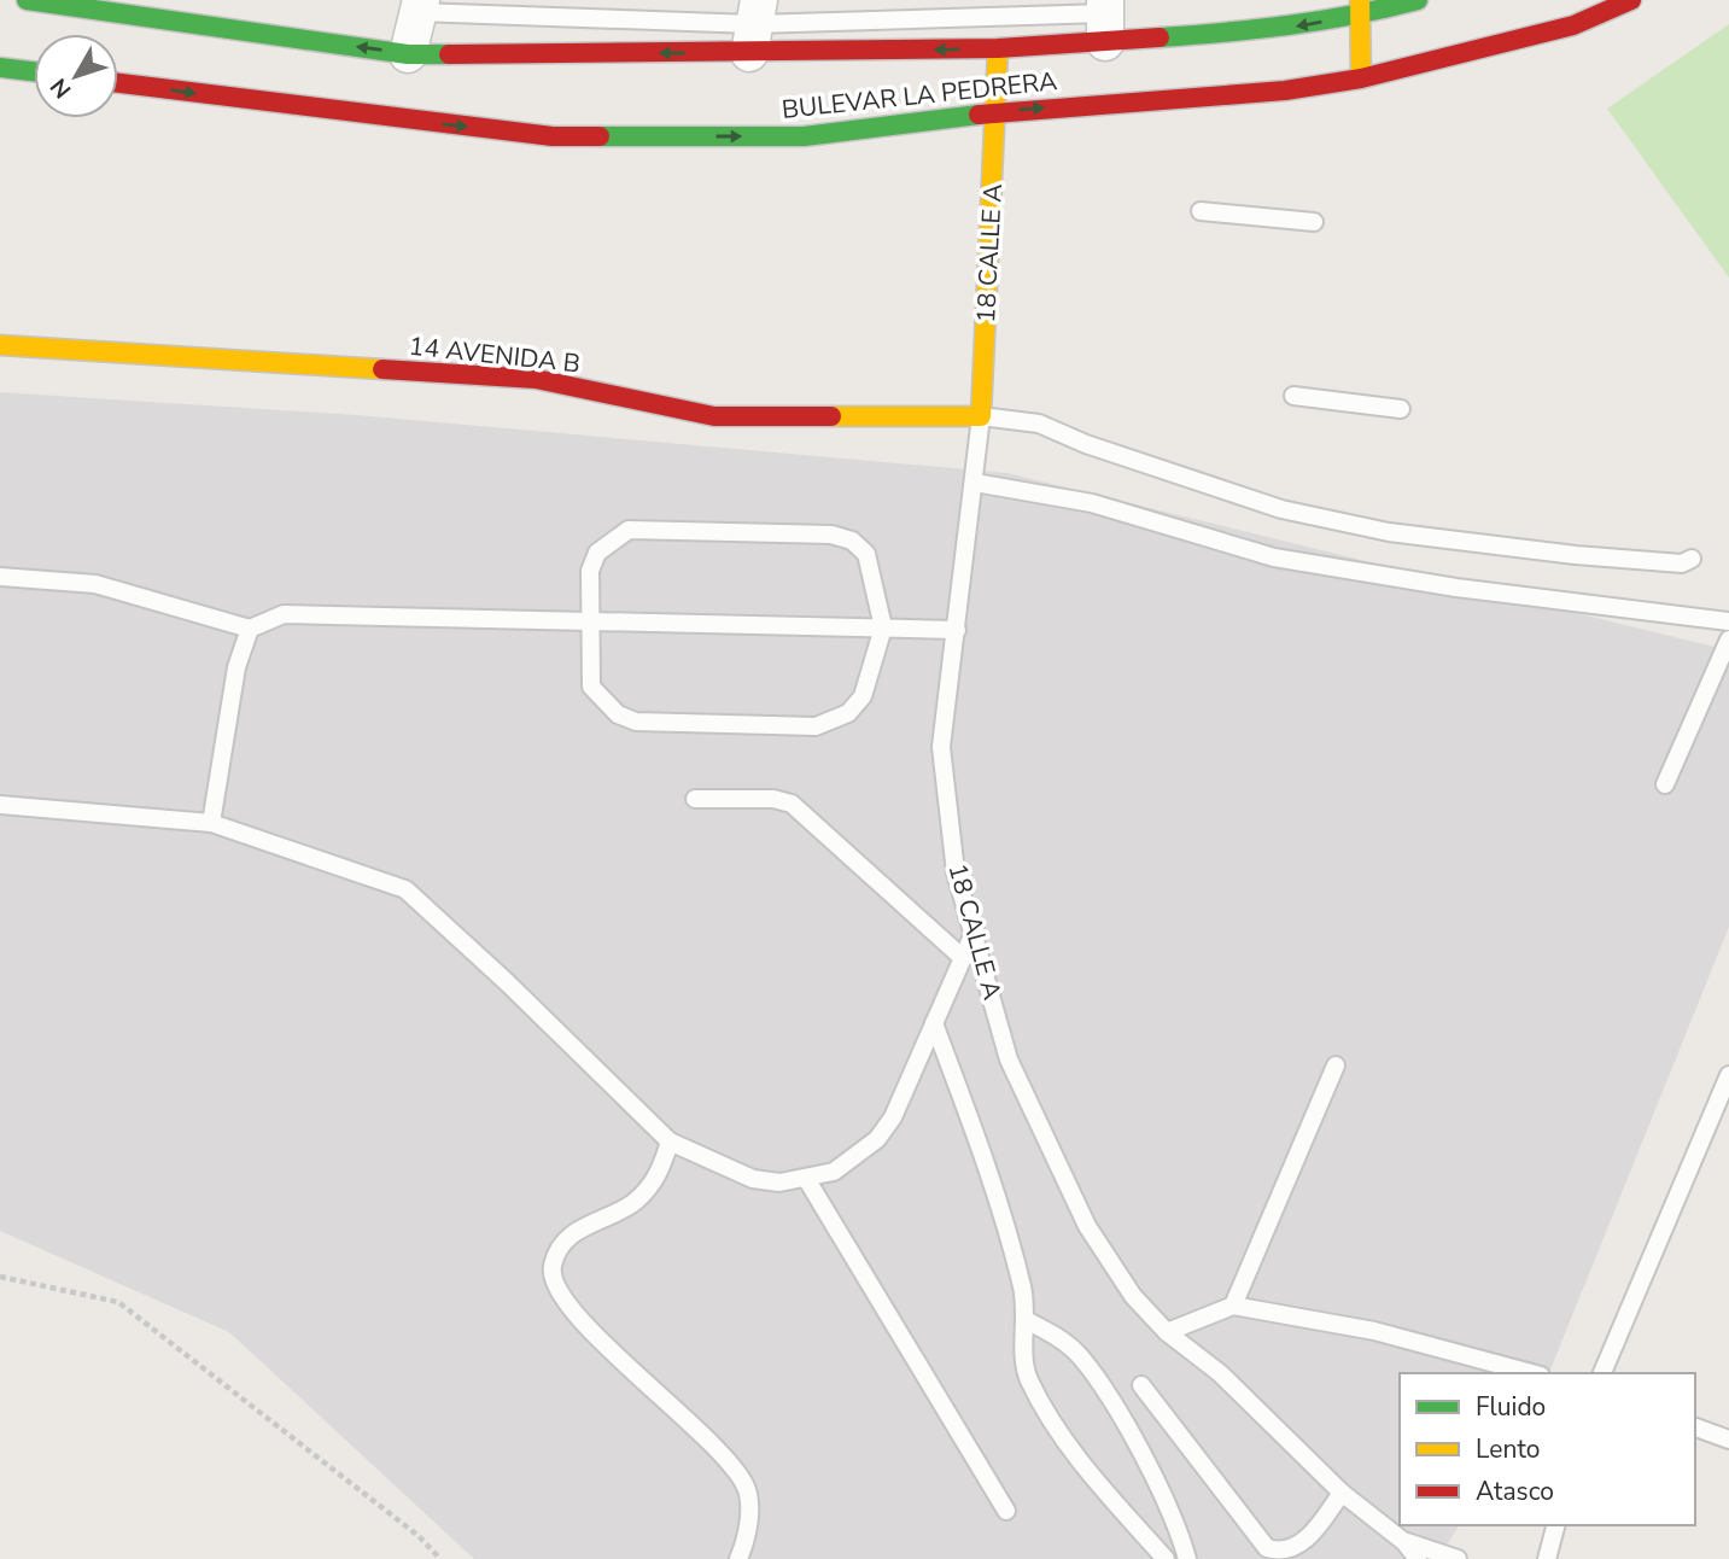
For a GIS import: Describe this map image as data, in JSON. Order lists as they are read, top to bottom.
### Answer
{
  "streets": {
    "main road": ["BULEVAR LA PEDRERA", "18 CALLE A", "14 AVENIDA B"]
  },
  "crossings": [
    ["BULEVAR LA PEDRERA", "18 CALLE A"],
    ["18 CALLE A", "14 AVENIDA B"]
  ],
  "legend": ["Fluido", "Lento", "Atasco"],
  "north": "bottom left"
}
